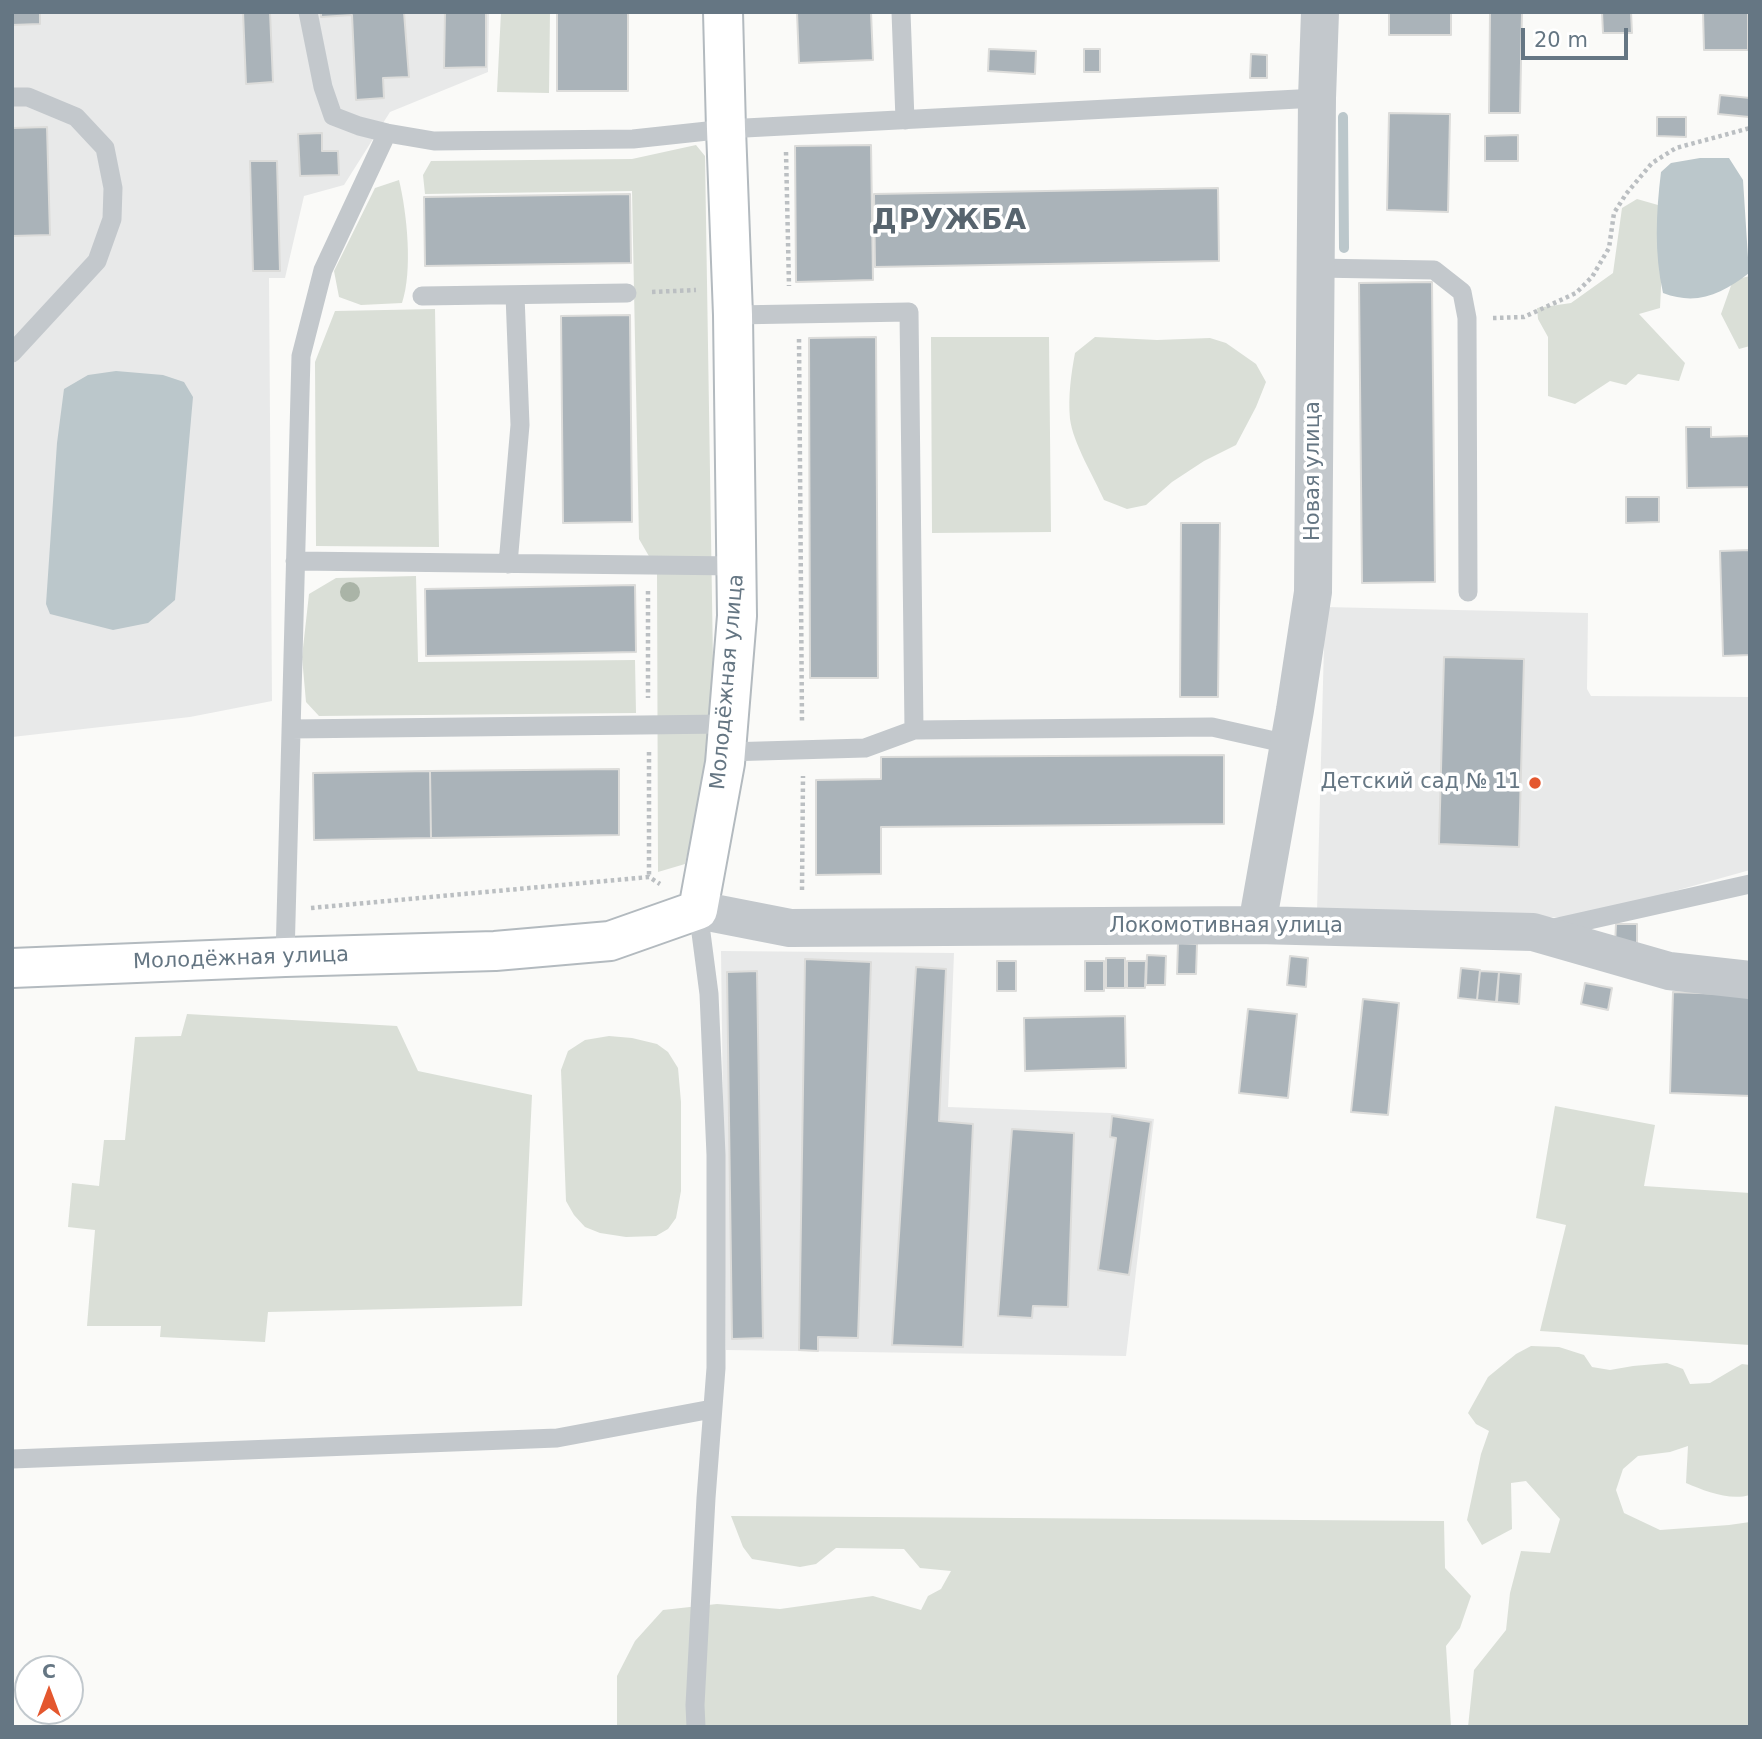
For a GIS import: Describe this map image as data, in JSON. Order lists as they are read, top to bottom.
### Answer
{
  "streets": {
    "street": ["Новая улица", "Молодёжная улица", "Локомотивная улица"]
  },
  "crossings": [
    ["Новая улица", "Локомотивная улица"],
    ["Молодёжная улица", "Локомотивная улица"]
  ],
  "districts": ["ДРУЖБА"],
  "places": ["Детский сад № 11"],
  "scale_bar": "20 m",
  "north": "top"
}
